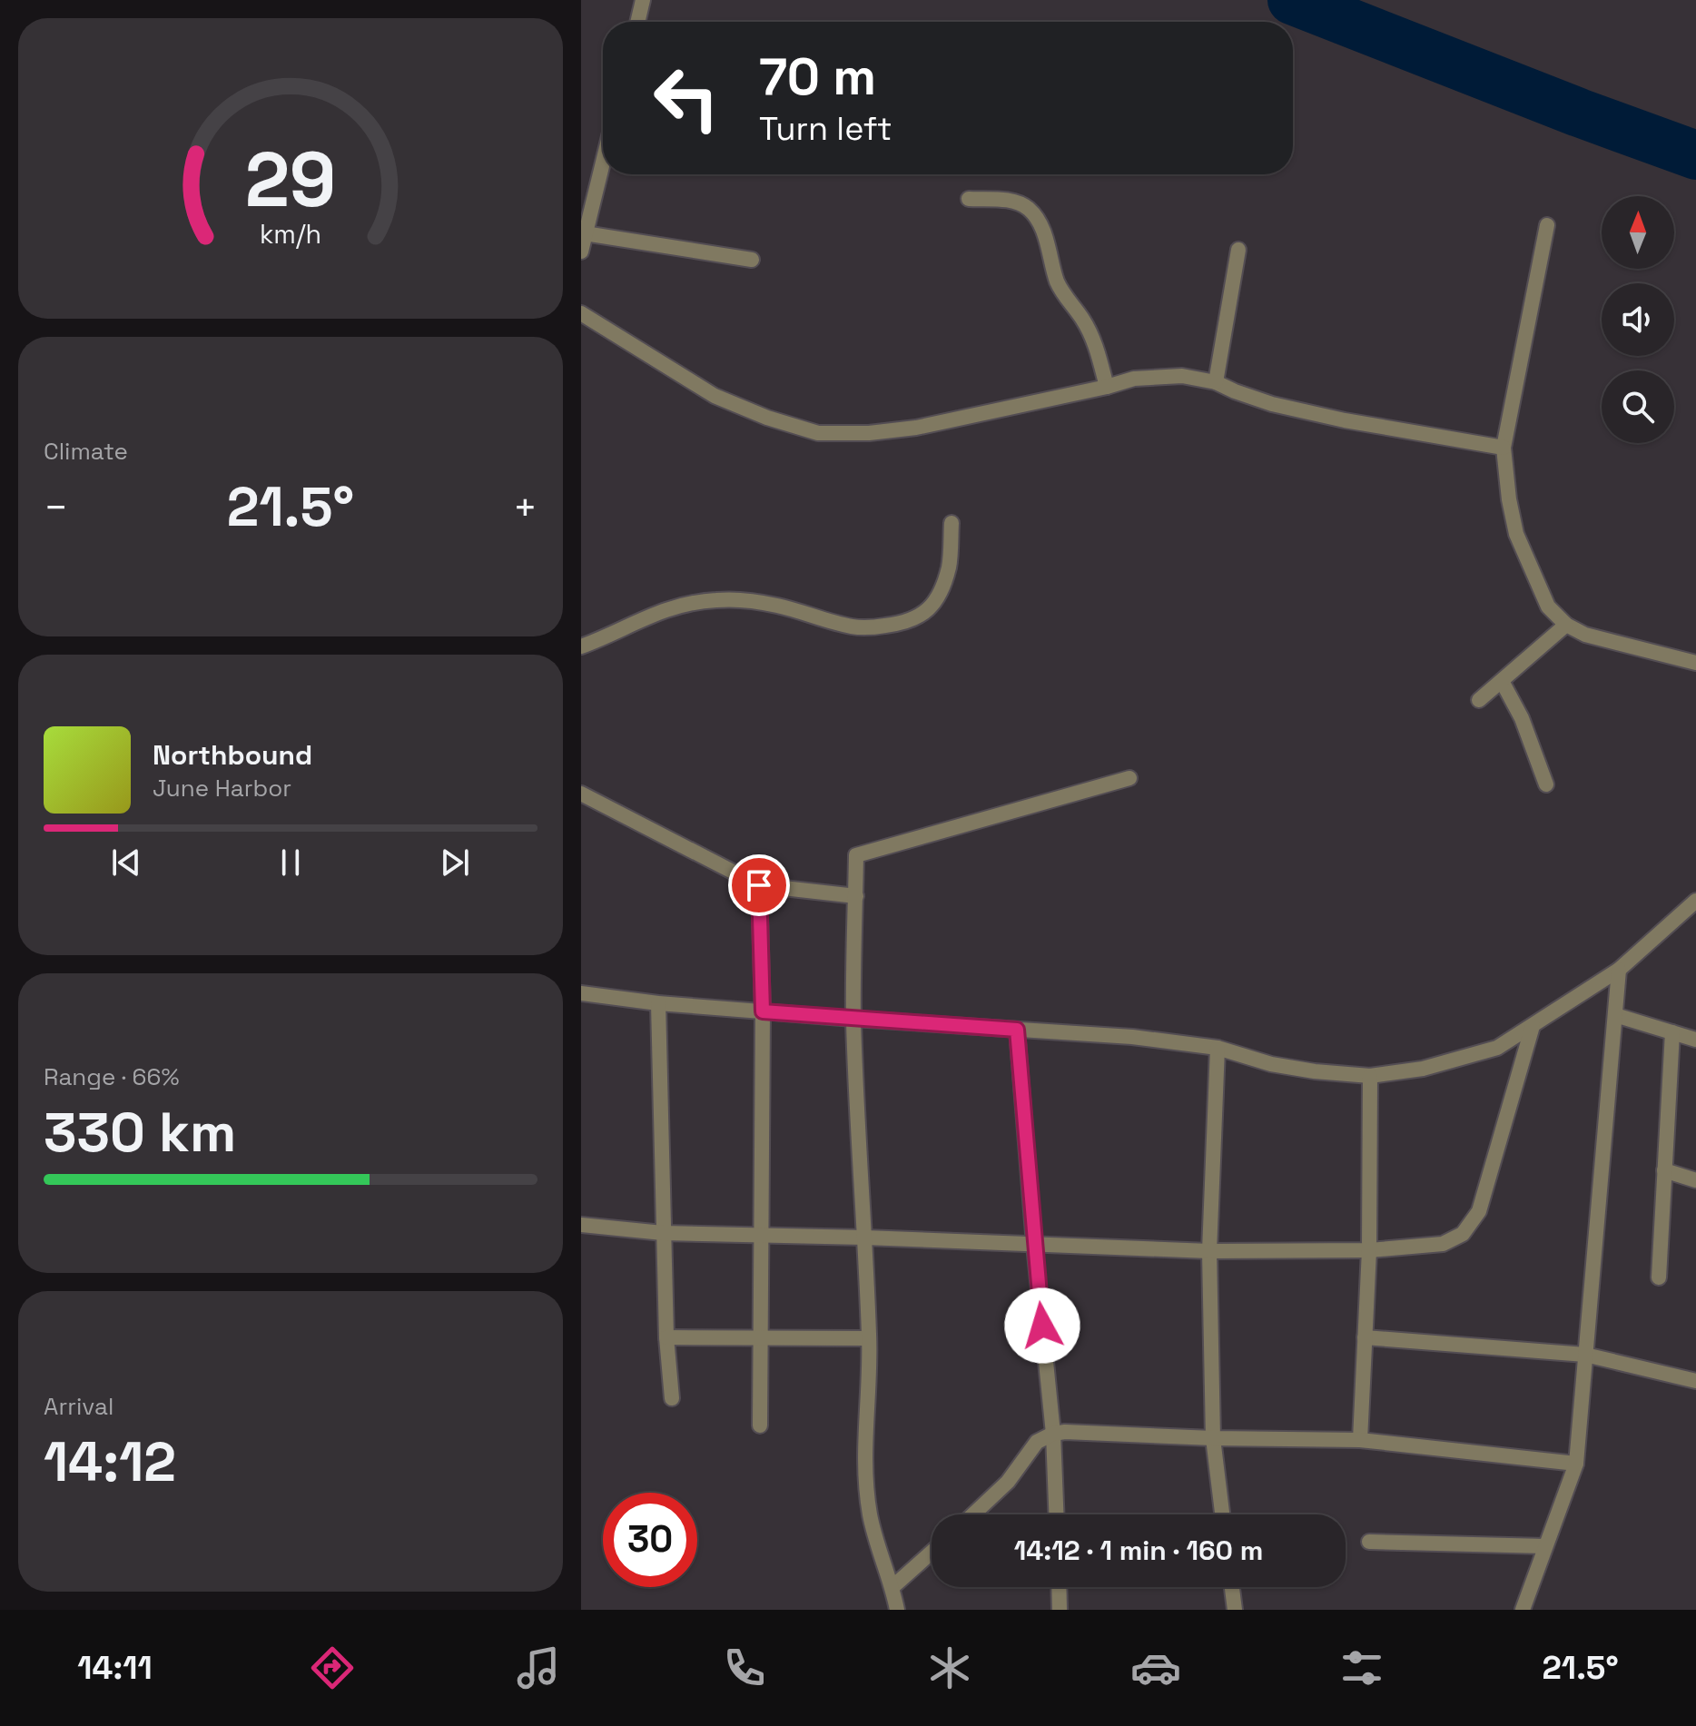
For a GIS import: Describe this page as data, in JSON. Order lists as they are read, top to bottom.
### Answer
{
  "north": "top",
  "page": {
    "turn": ["70 m", "Turn left"],
    "tile": [
      "Climate",
      ["Range · 66%", "330 km"],
      ["Arrival", "14:12"]
    ],
    "heat": ["−", "21.5°", "+"],
    "song": ["Northbound", "June Harbor"],
    "limit": "30",
    "trip": "14:12 · 1 min · 160 m",
    "tabs": ["14:11", "21.5°"],
    "gauge": ["29", "km/h"]
  }
}
